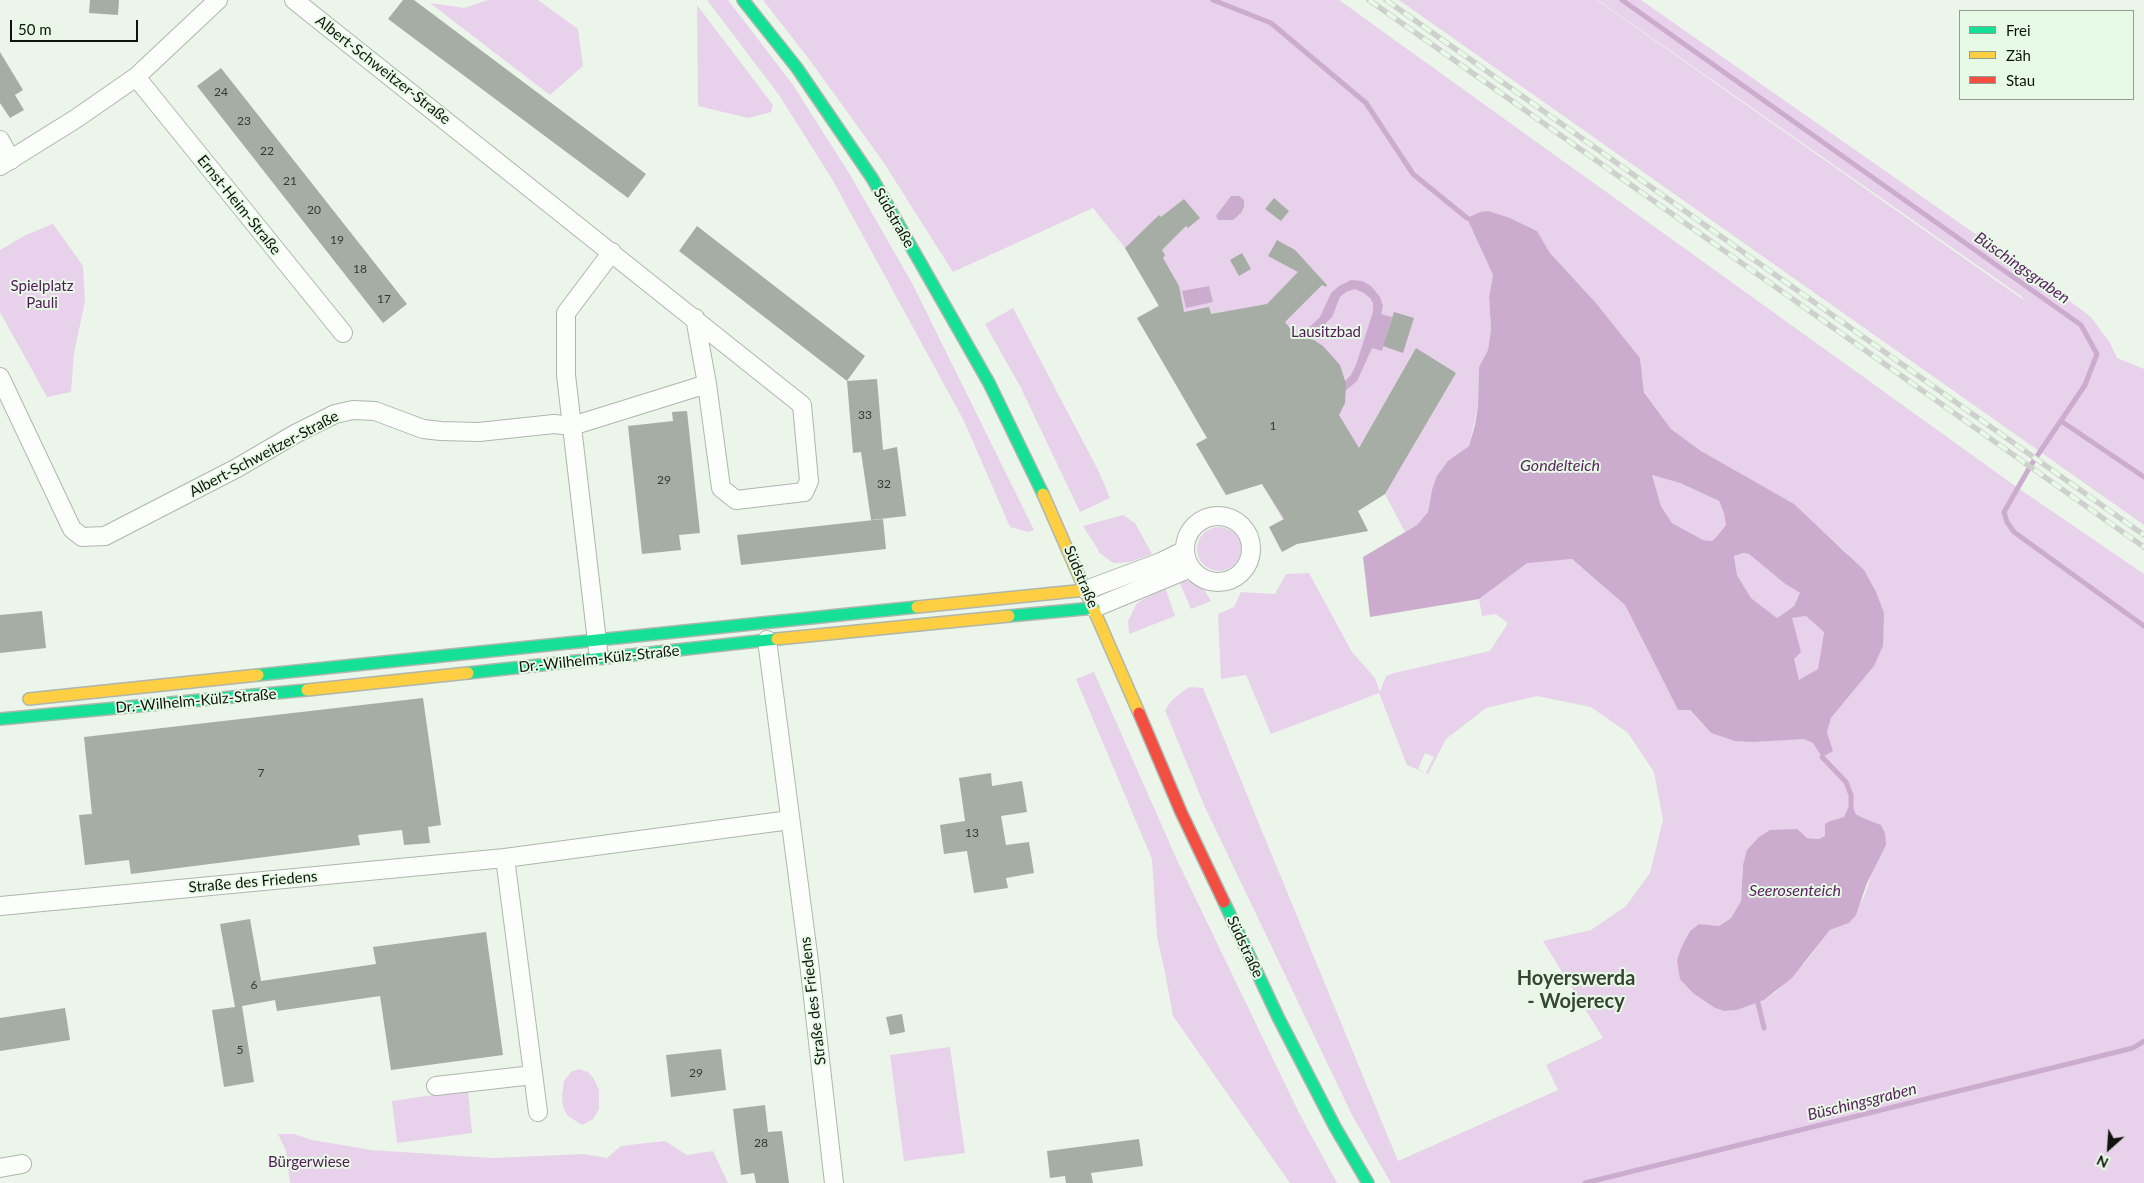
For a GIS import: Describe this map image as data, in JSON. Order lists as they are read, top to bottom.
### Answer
{
  "streets": {
    "street": [
      "Albert-Schweitzer-Straße",
      "Ernst-Heim-Straße",
      "Südstraße",
      "Dr.-Wilhelm-Külz-Straße",
      "Straße des Friedens"
    ]
  },
  "crossings": [
    ["Südstraße", "Dr.-Wilhelm-Külz-Straße"],
    ["Dr.-Wilhelm-Külz-Straße", "Straße des Friedens"]
  ],
  "districts": ["Hoyerswerda - Wojerecy"],
  "water": ["Büschingsgraben", "Gondelteich", "Seerosenteich"],
  "parks": ["Spielplatz Pauli", "Lausitzbad", "Bürgerwiese"],
  "house_numbers": [
    "24",
    "23",
    "22",
    "21",
    "20",
    "19",
    "18",
    "17",
    "33",
    "1",
    "29",
    "32",
    "7",
    "13",
    "6",
    "5",
    "29",
    "28"
  ],
  "legend": ["Frei", "Zäh", "Stau"],
  "scale_bar": "50 m",
  "north": "bottom left"
}
